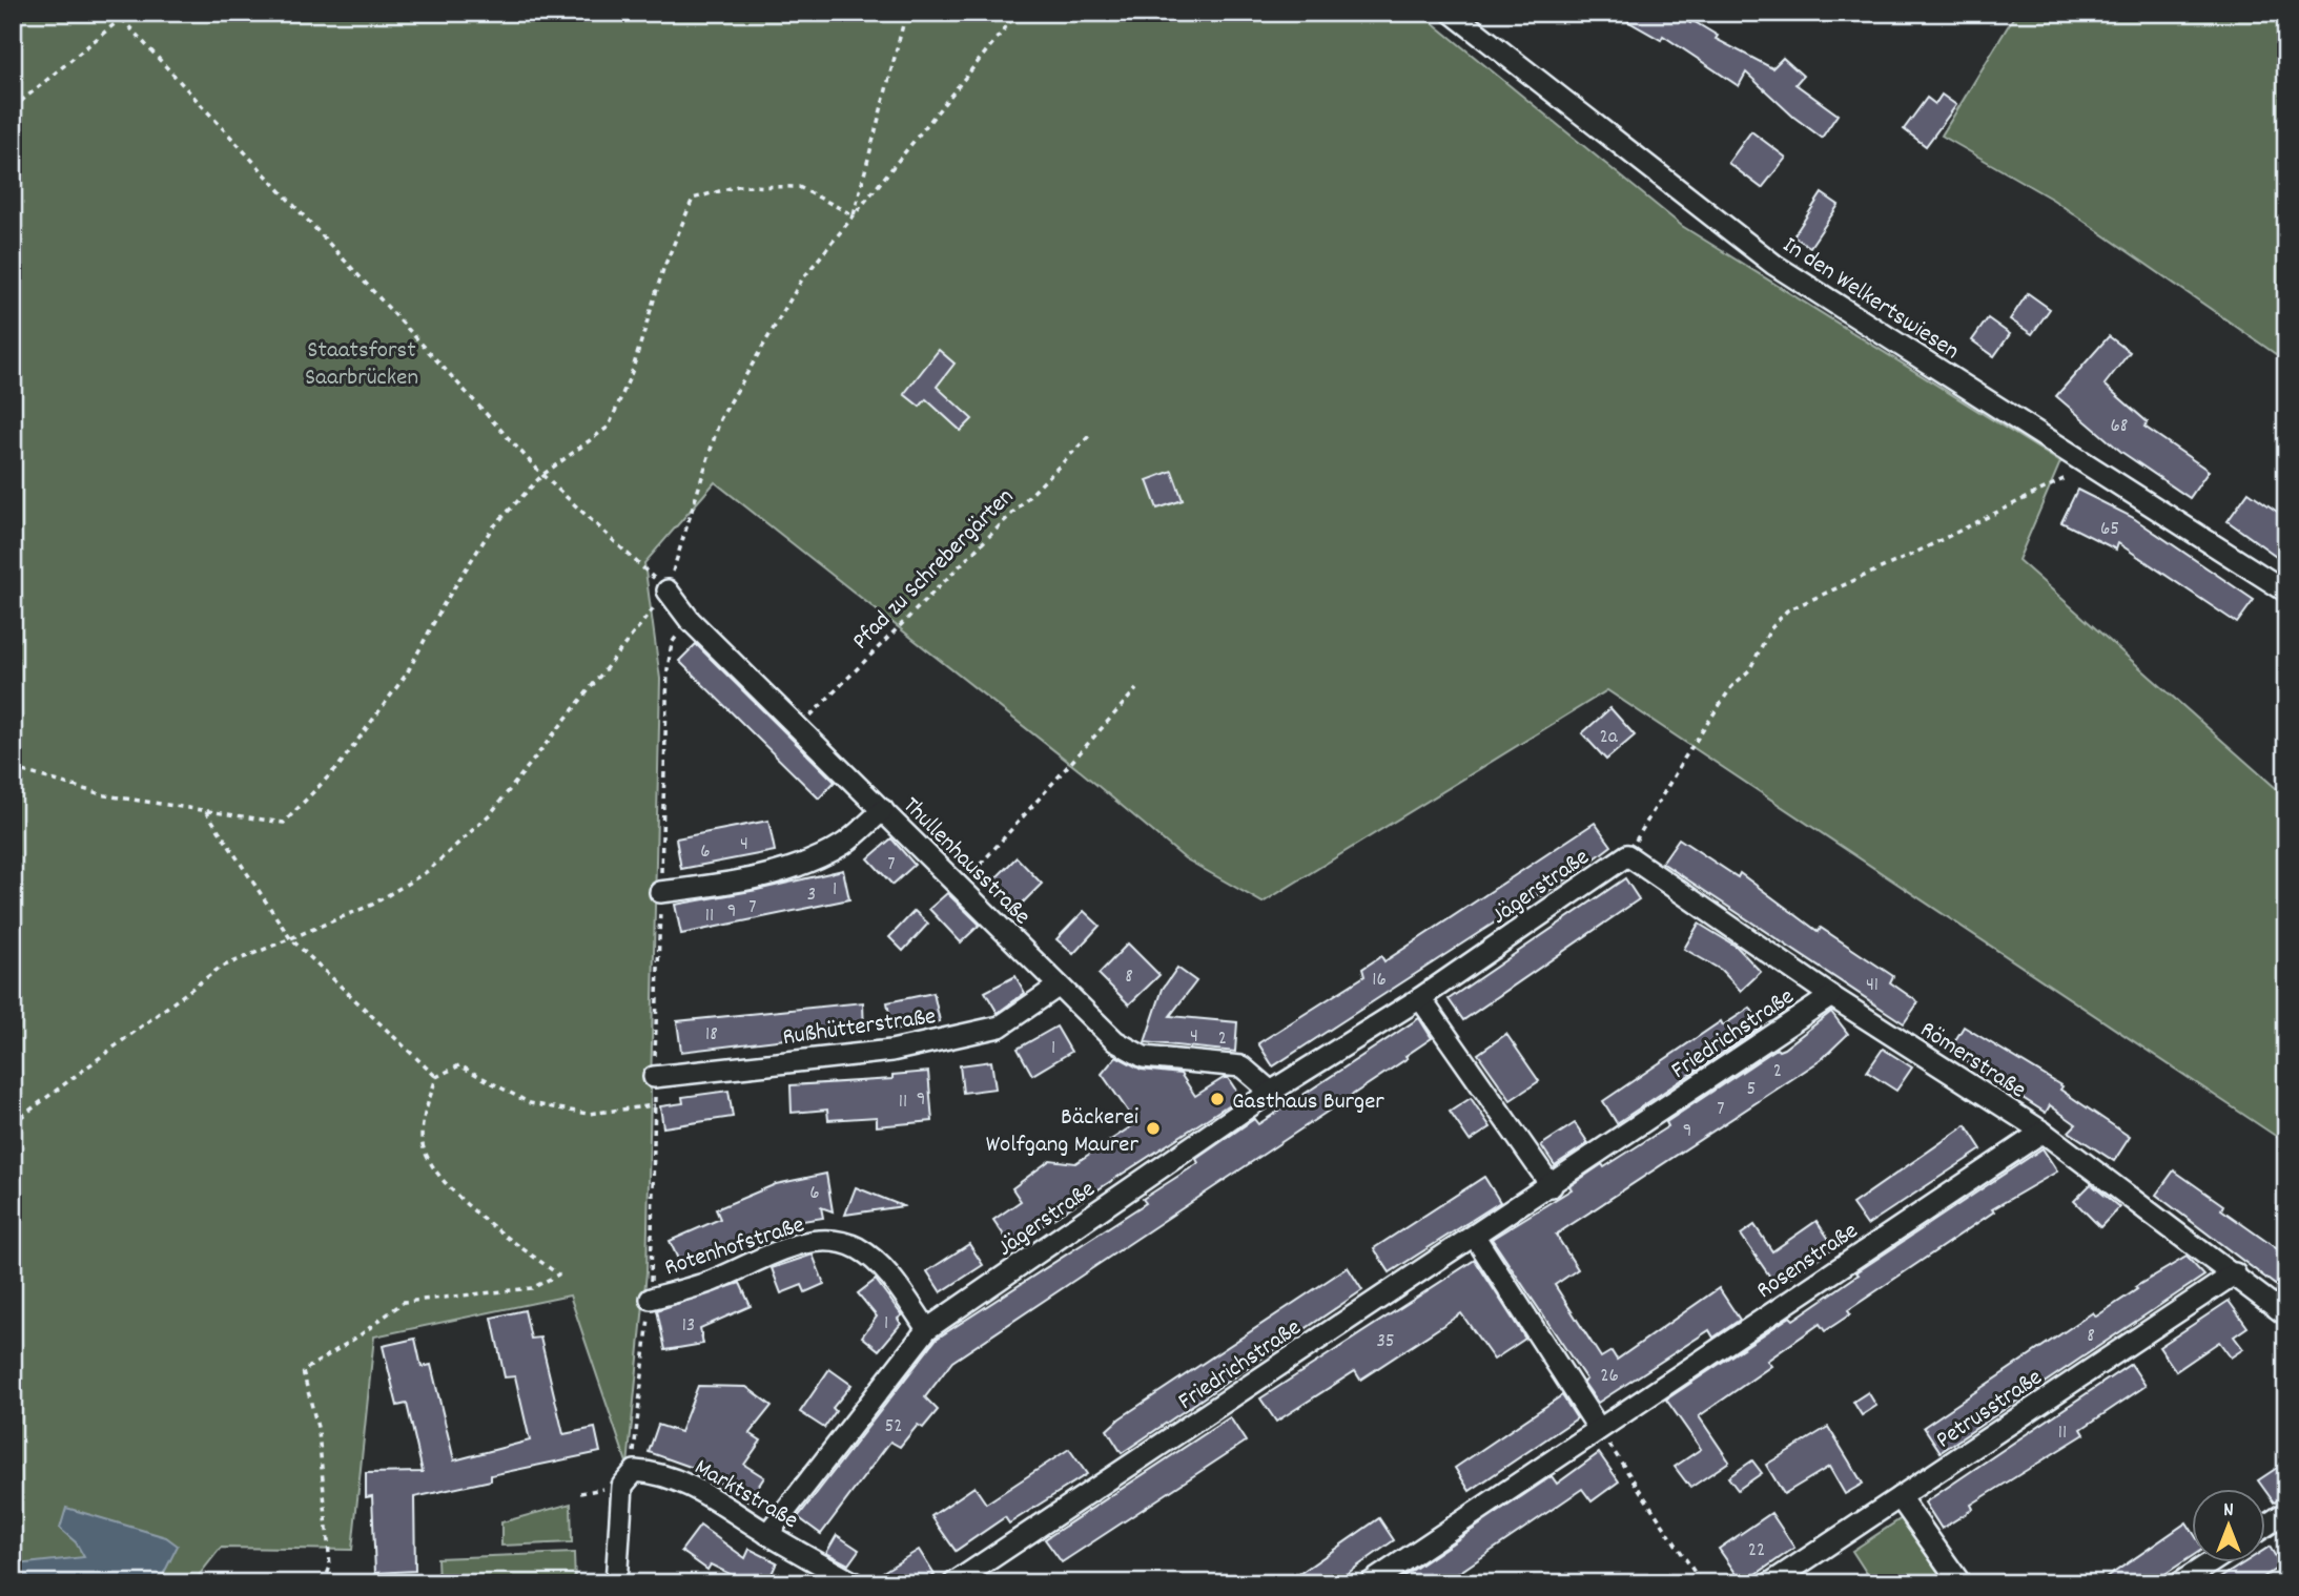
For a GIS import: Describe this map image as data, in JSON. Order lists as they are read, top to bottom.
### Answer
{
  "streets": {
    "street": [
      "In den Welkertswiesen",
      "Thullenhausstraße",
      "Jägerstraße",
      "Rußhütterstraße",
      "Friedrichstraße",
      "Römerstraße",
      "Rotenhofstraße",
      "Rosenstraße",
      "Petrusstraße",
      "Marktstraße"
    ],
    "path": ["Pfad zu Schrebergärten"]
  },
  "crossings": [
    ["Pfad zu Schrebergärten", "Thullenhausstraße"],
    ["Thullenhausstraße", "Jägerstraße"],
    ["Thullenhausstraße", "Rußhütterstraße"],
    ["Jägerstraße", "Römerstraße"],
    ["Jägerstraße", "Rotenhofstraße"],
    ["Jägerstraße", "Marktstraße"],
    ["Friedrichstraße", "Römerstraße"],
    ["Römerstraße", "Rosenstraße"],
    ["Römerstraße", "Petrusstraße"]
  ],
  "parks": ["Staatsforst Saarbrücken"],
  "places": ["Gasthaus Burger", "Bäckerei Wolfgang Maurer"],
  "house_numbers": [
    "68",
    "65",
    "2a",
    "4",
    "6",
    "7",
    "1",
    "3",
    "7",
    "9",
    "11",
    "8",
    "16",
    "41",
    "18",
    "4",
    "2",
    "1",
    "2",
    "5",
    "9",
    "11",
    "7",
    "9",
    "6",
    "1",
    "13",
    "8",
    "35",
    "26",
    "52",
    "11",
    "22"
  ],
  "north": "top"
}
